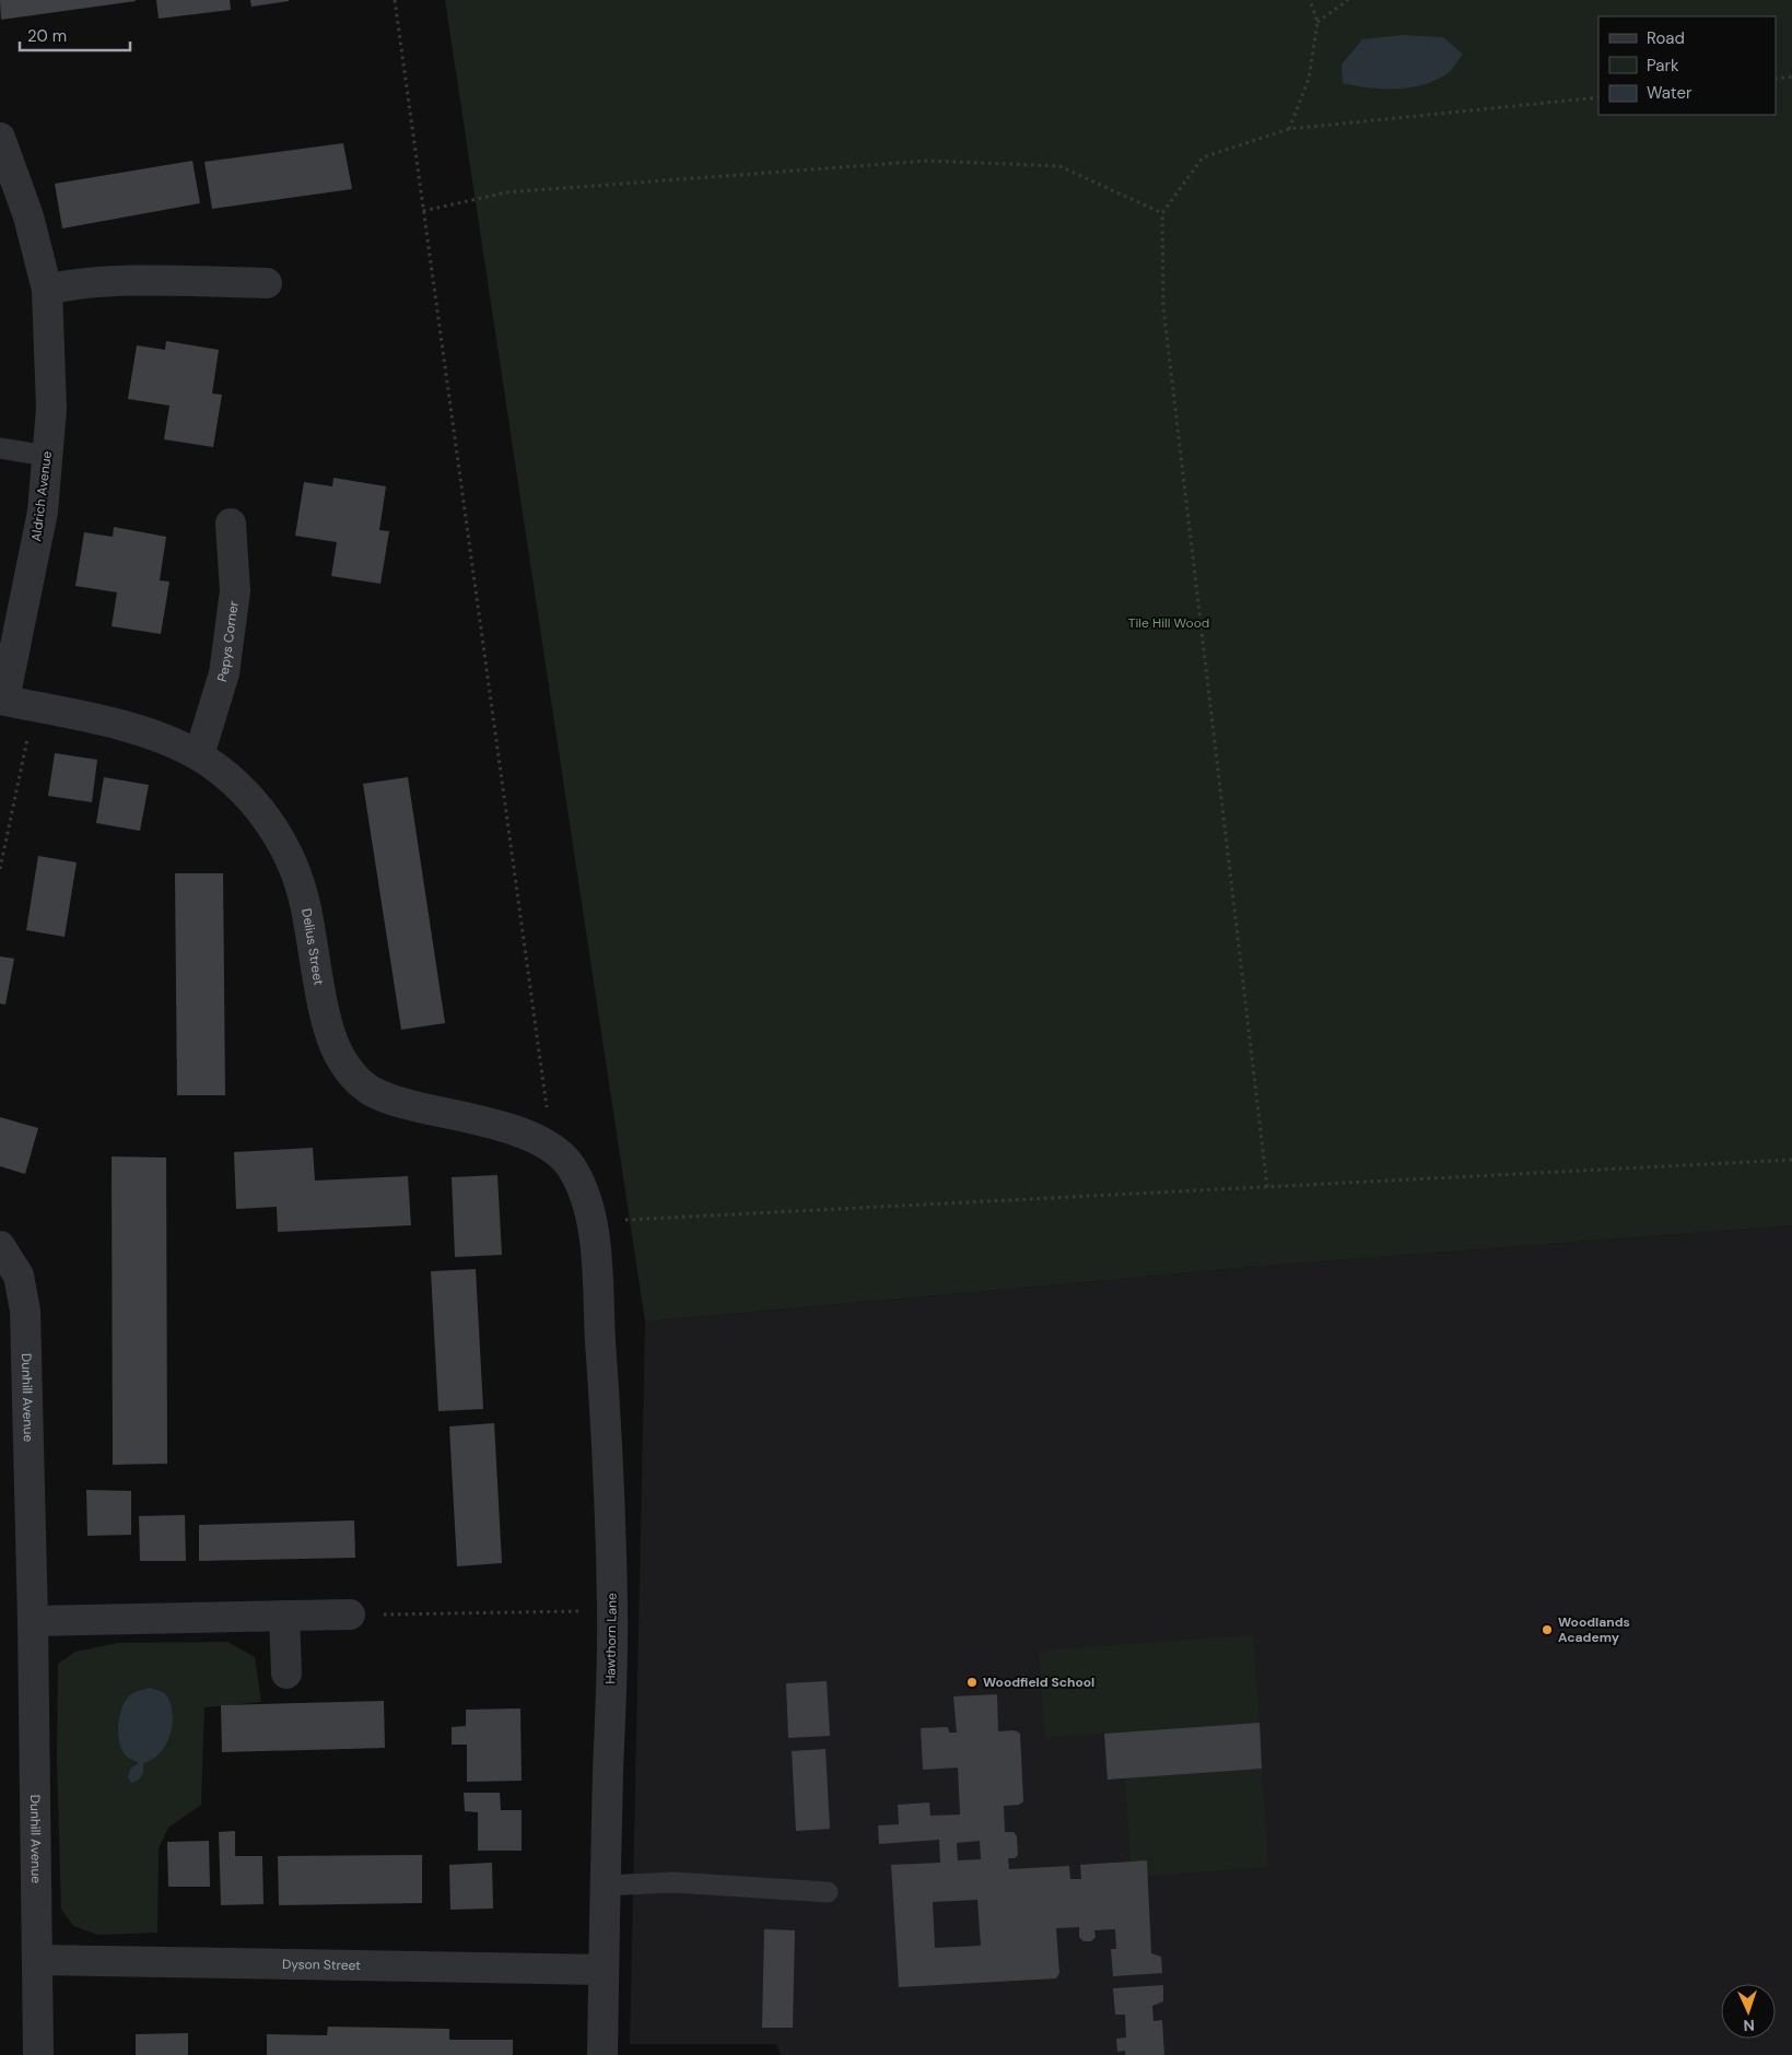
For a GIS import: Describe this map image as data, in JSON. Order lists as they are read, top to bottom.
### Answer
{
  "streets": {
    "street": [
      "Aldrich Avenue",
      "Pepys Corner",
      "Delius Street",
      "Dunhill Avenue",
      "Hawthorn Lane",
      "Dyson Street"
    ]
  },
  "crossings": [
    ["Aldrich Avenue", "Delius Street"],
    ["Pepys Corner", "Delius Street"],
    ["Delius Street", "Hawthorn Lane"],
    ["Dunhill Avenue", "Dyson Street"],
    ["Hawthorn Lane", "Dyson Street"]
  ],
  "parks": ["Tile Hill Wood"],
  "places": ["Woodlands Academy", "Woodfield School"],
  "legend": ["Road", "Park", "Water"],
  "scale_bar": "20 m",
  "north": "bottom"
}
